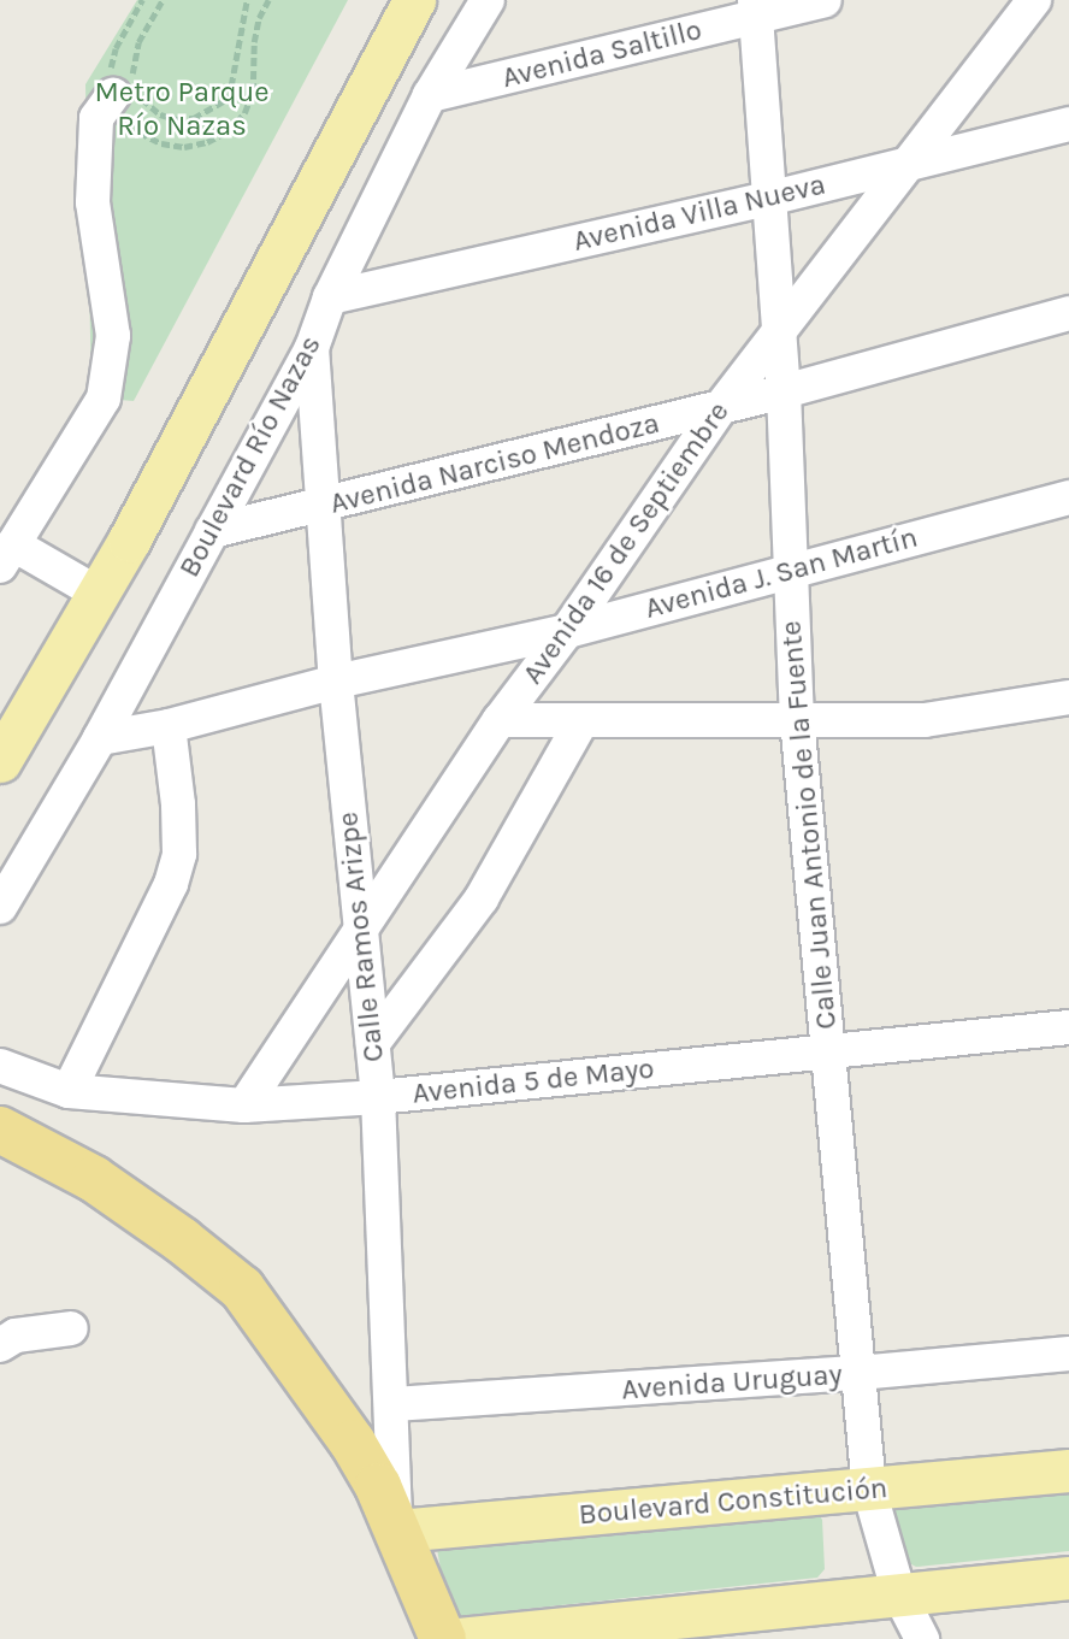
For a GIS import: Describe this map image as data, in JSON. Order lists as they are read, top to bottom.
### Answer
{
  "streets": {
    "main road": ["Boulevard Constitución"],
    "street": [
      "Avenida Saltillo",
      "Avenida Villa Nueva",
      "Boulevard Río Nazas",
      "Avenida Narciso Mendoza",
      "Avenida 16 de Septiembre",
      "Avenida J. San Martín",
      "Calle Juan Antonio de la Fuente",
      "Calle Ramos Arizpe",
      "Avenida 5 de Mayo",
      "Avenida Uruguay"
    ]
  },
  "crossings": [
    ["Avenida Saltillo", "Boulevard Río Nazas"],
    ["Avenida Saltillo", "Calle Juan Antonio de la Fuente"],
    ["Avenida Villa Nueva", "Boulevard Río Nazas"],
    ["Avenida Villa Nueva", "Avenida 16 de Septiembre"],
    ["Avenida Villa Nueva", "Calle Juan Antonio de la Fuente"],
    ["Boulevard Río Nazas", "Avenida Narciso Mendoza"],
    ["Boulevard Río Nazas", "Avenida J. San Martín"],
    ["Boulevard Río Nazas", "Calle Ramos Arizpe"],
    ["Avenida Narciso Mendoza", "Avenida 16 de Septiembre"],
    ["Avenida Narciso Mendoza", "Calle Juan Antonio de la Fuente"],
    ["Avenida Narciso Mendoza", "Calle Ramos Arizpe"],
    ["Avenida 16 de Septiembre", "Avenida J. San Martín"],
    ["Avenida 16 de Septiembre", "Calle Juan Antonio de la Fuente"],
    ["Avenida 16 de Septiembre", "Calle Ramos Arizpe"],
    ["Avenida 16 de Septiembre", "Avenida 5 de Mayo"],
    ["Avenida J. San Martín", "Calle Juan Antonio de la Fuente"],
    ["Avenida J. San Martín", "Calle Ramos Arizpe"],
    ["Calle Juan Antonio de la Fuente", "Avenida 5 de Mayo"],
    ["Calle Juan Antonio de la Fuente", "Avenida Uruguay"],
    ["Calle Juan Antonio de la Fuente", "Boulevard Constitución"],
    ["Calle Ramos Arizpe", "Avenida 5 de Mayo"],
    ["Calle Ramos Arizpe", "Avenida Uruguay"],
    ["Calle Ramos Arizpe", "Boulevard Constitución"]
  ],
  "parks": ["Metro Parque Río Nazas"]
}
